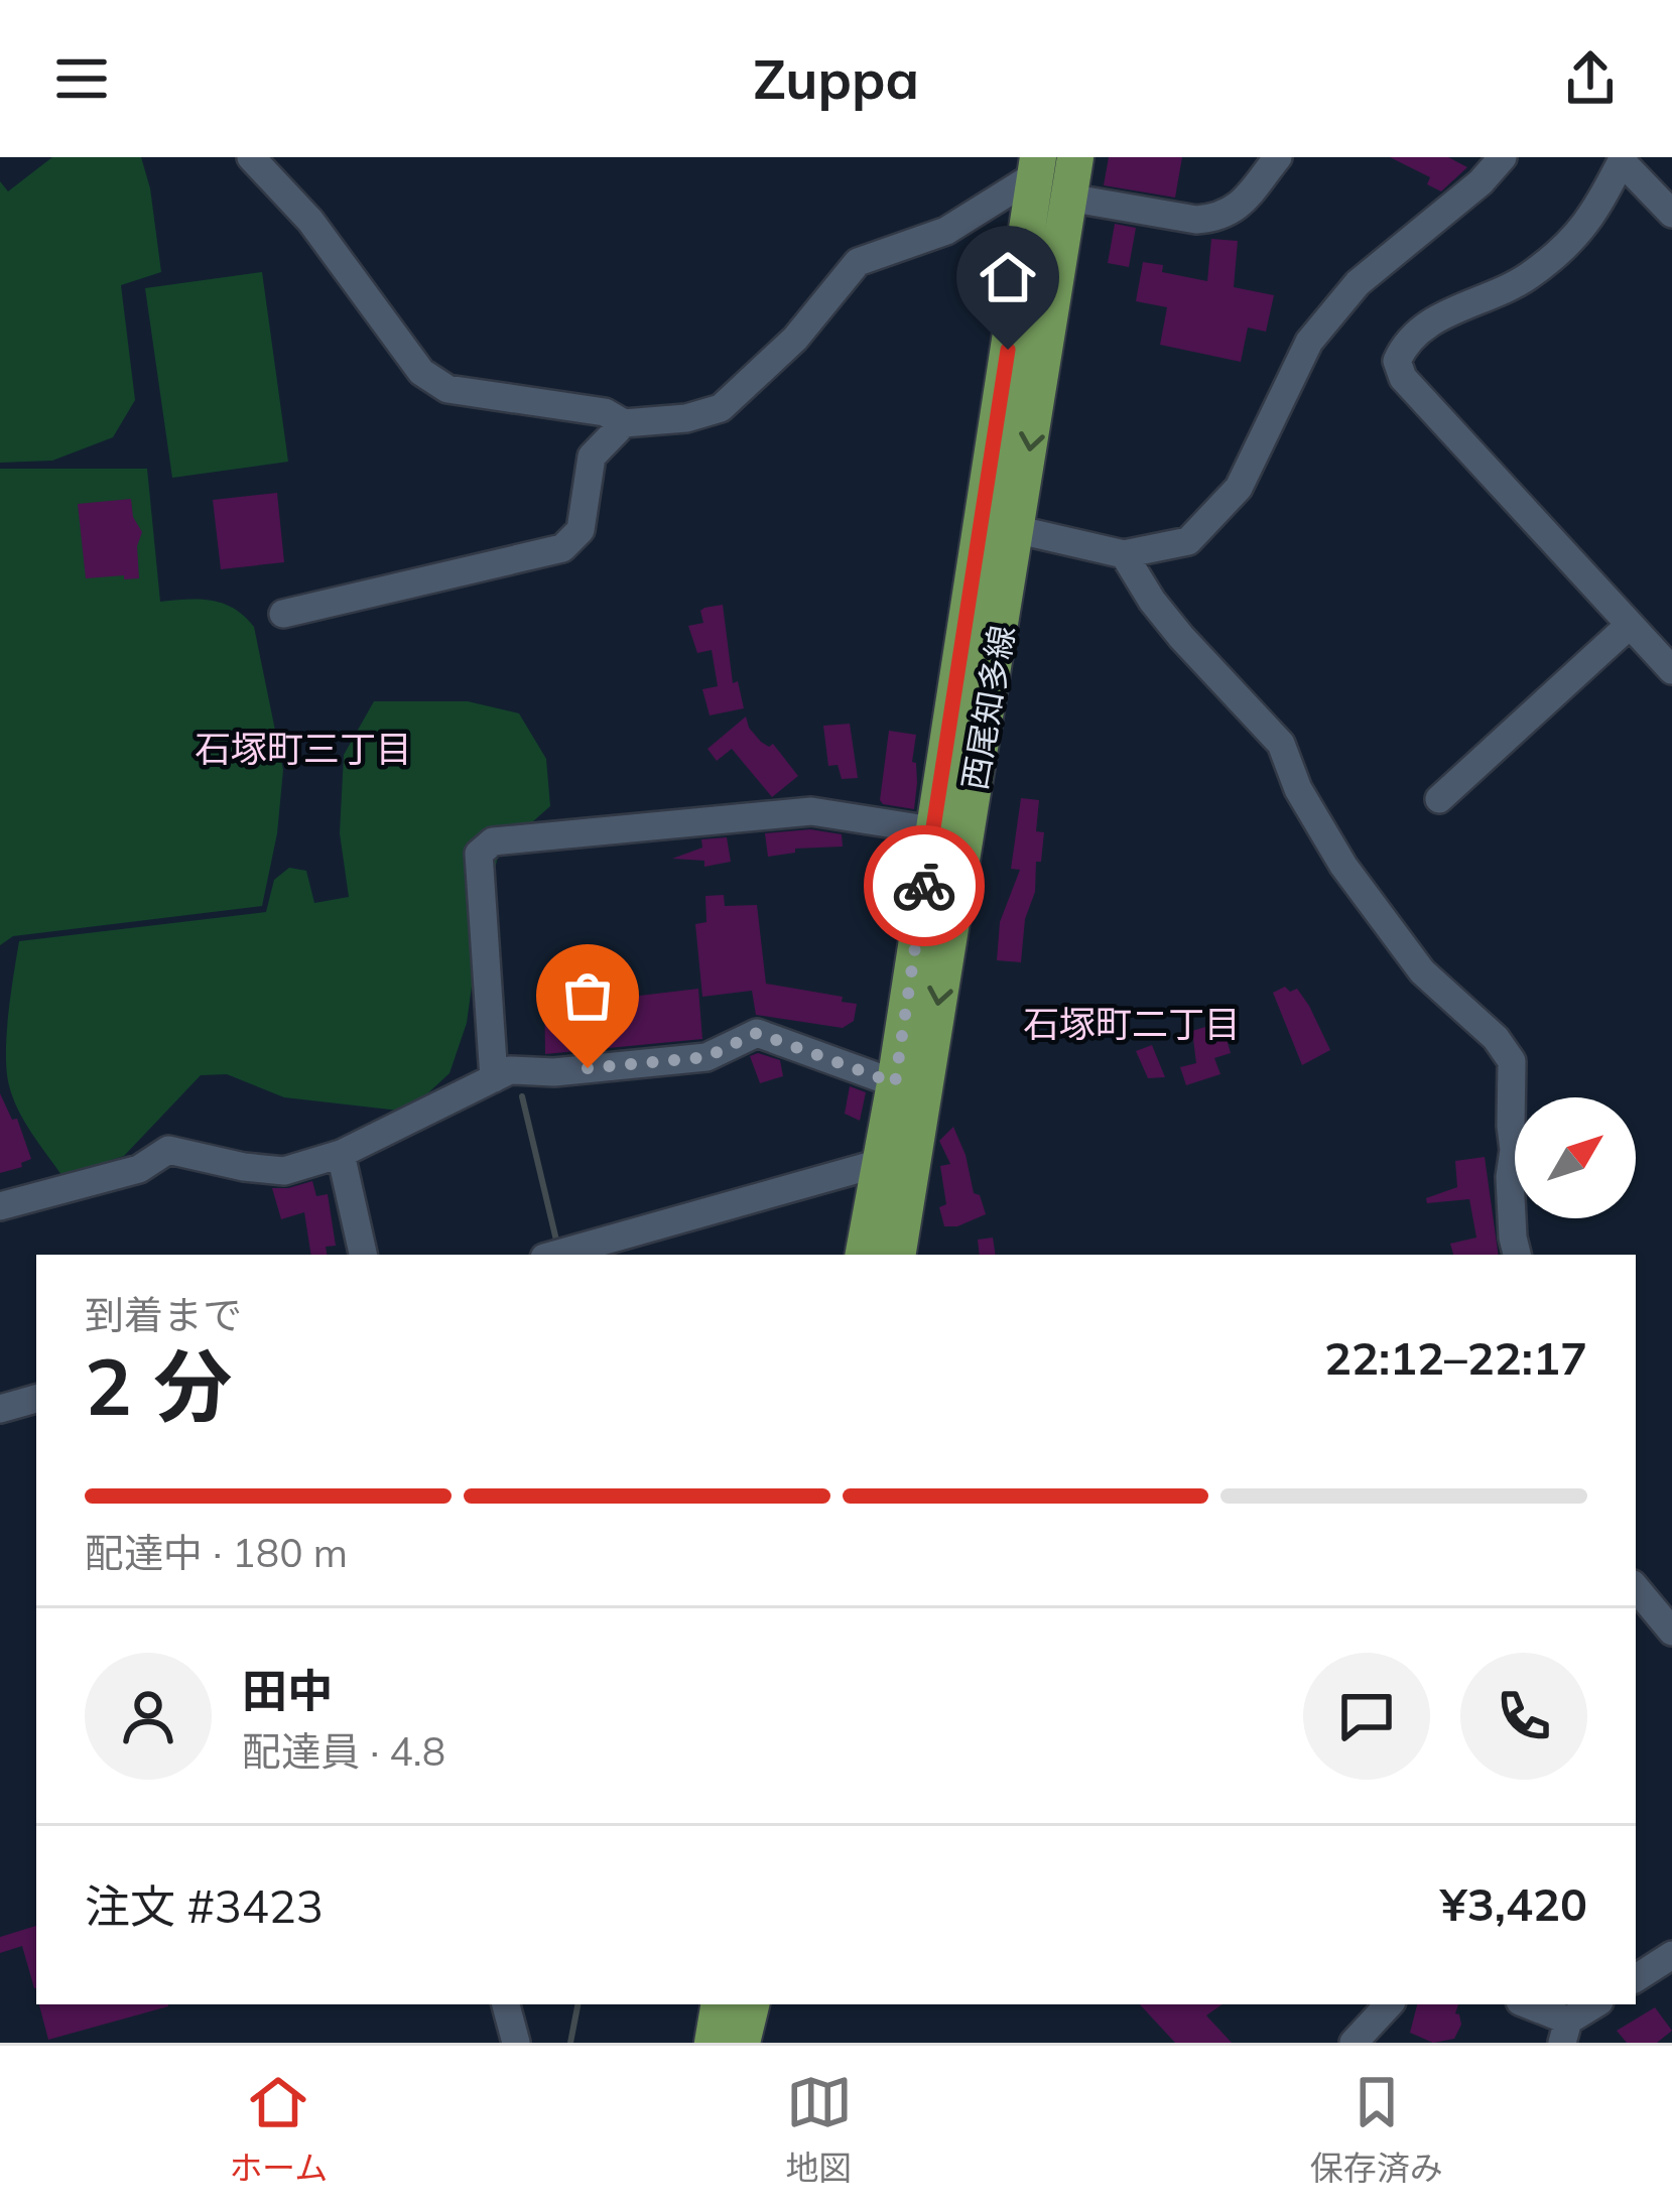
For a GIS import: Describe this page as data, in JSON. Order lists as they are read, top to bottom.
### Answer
{
  "streets": {
    "main road": ["西尾知多線"]
  },
  "districts": ["石塚町三丁目", "石塚町二丁目"],
  "north": "top right",
  "page": {
    "header": "Zuppa",
    "heading": ["2 分", "到着まで", "22:12–22:17"],
    "panel": [
      "田中",
      "配達員 · 4.8",
      "注文 #3423",
      "¥3,420"
    ],
    "bar": "配達中 · 180 m",
    "tabs": ["ホーム", "地図", "保存済み"]
  }
}
